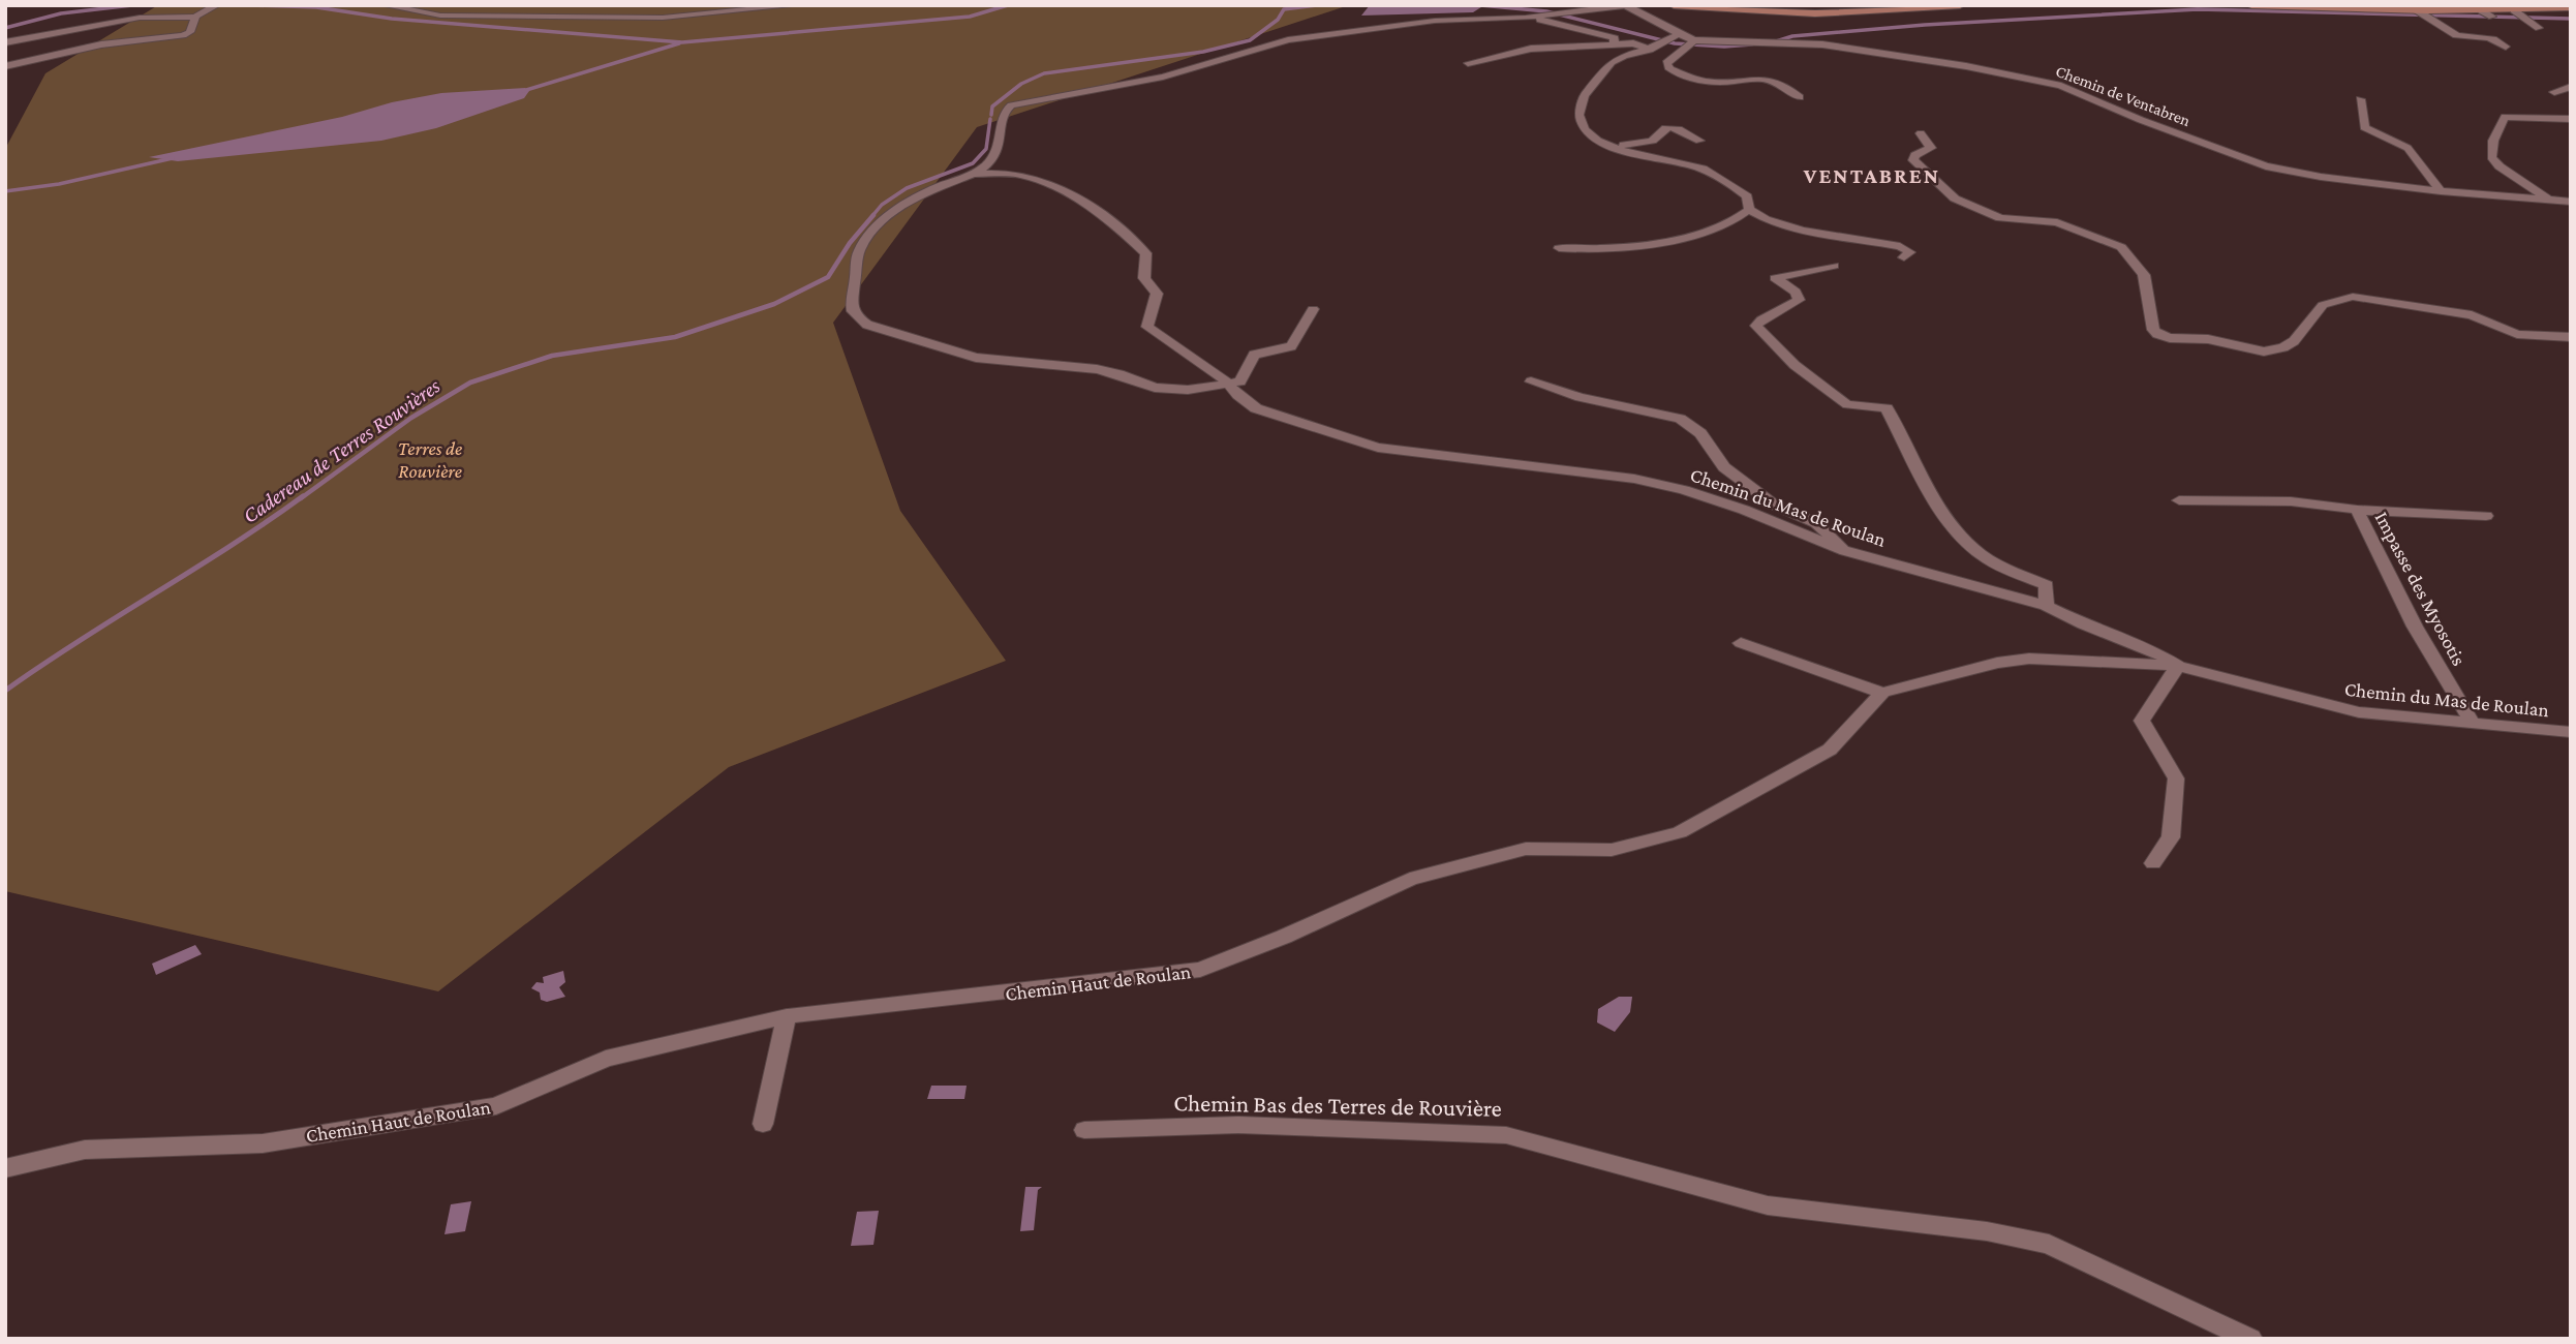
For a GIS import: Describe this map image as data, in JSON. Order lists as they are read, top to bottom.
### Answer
{
  "streets": {
    "street": [
      "Chemin de Ventabren",
      "Chemin du Mas de Roulan",
      "Impasse des Myosotis",
      "Chemin Haut de Roulan",
      "Chemin Bas des Terres de Rouvière"
    ]
  },
  "crossings": [
    ["Chemin de Ventabren", "Chemin du Mas de Roulan"],
    ["Chemin du Mas de Roulan", "Impasse des Myosotis"]
  ],
  "districts": ["VENTABREN"],
  "water": ["Cadereau de Terres Rouvières"],
  "parks": ["Terres de Rouvière"]
}
